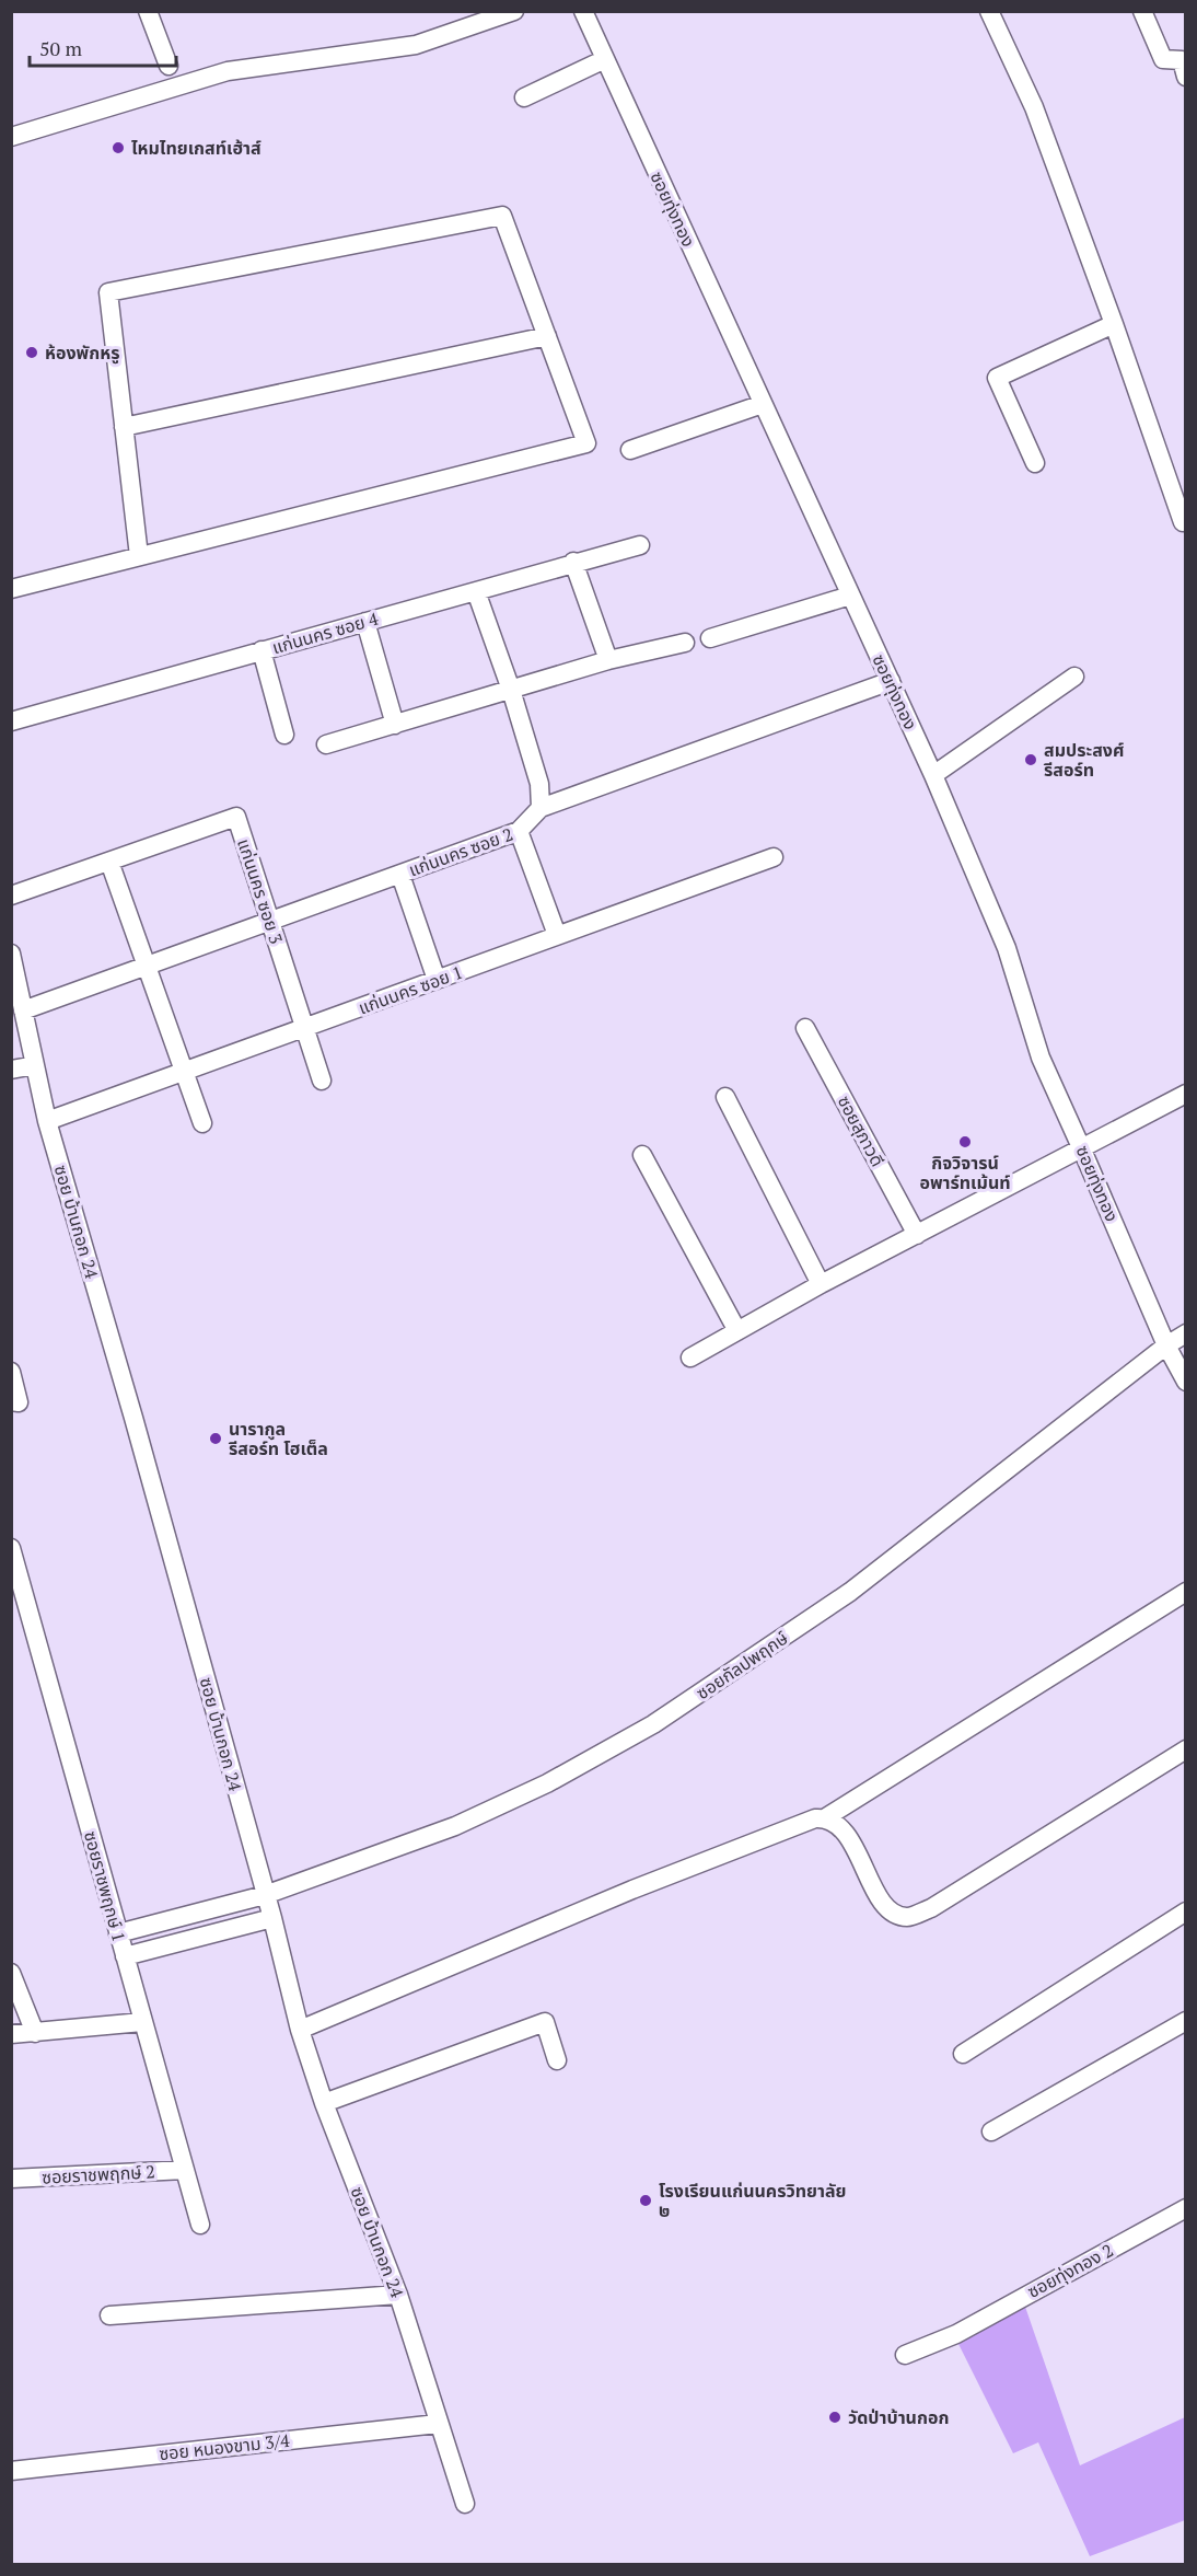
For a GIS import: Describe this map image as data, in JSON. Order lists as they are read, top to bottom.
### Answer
{
  "streets": {
    "street": [
      "ซอยทุ่งทอง",
      "แก่นนคร ซอย 4",
      "แก่นนคร ซอย 2",
      "แก่นนคร ซอย 3",
      "แก่นนคร ซอย 1",
      "ซอยสุภาวดี",
      "ซอย บ้านกอก 24",
      "ซอยกัลปพฤกษ์",
      "ซอยราชพฤกษ์ 1",
      "ซอยราชพฤกษ์ 2",
      "ซอยทุ่งทอง 2",
      "ซอย หนองขาม 3/4"
    ]
  },
  "crossings": [
    ["ซอยทุ่งทอง", "แก่นนคร ซอย 2"],
    ["ซอยทุ่งทอง", "ซอยกัลปพฤกษ์"],
    ["แก่นนคร ซอย 2", "แก่นนคร ซอย 3"],
    ["แก่นนคร ซอย 2", "ซอย บ้านกอก 24"],
    ["แก่นนคร ซอย 3", "แก่นนคร ซอย 1"],
    ["แก่นนคร ซอย 1", "ซอย บ้านกอก 24"],
    ["ซอย บ้านกอก 24", "ซอยกัลปพฤกษ์"],
    ["ซอย บ้านกอก 24", "ซอย หนองขาม 3/4"],
    ["ซอยกัลปพฤกษ์", "ซอยราชพฤกษ์ 1"],
    ["ซอยราชพฤกษ์ 1", "ซอยราชพฤกษ์ 2"]
  ],
  "places": [
    "ไหมไทยเกสท์เฮ้าส์",
    "ห้องพักหรู",
    "สมประสงศ์ รีสอร์ท",
    "กิจวิจารน์ อพาร์ทเม้นท์",
    "นารากูล รีสอร์ท โฮเต็ล",
    "โรงเรียนแก่นนครวิทยาลัย ๒",
    "วัดป่าบ้านกอก"
  ],
  "scale_bar": "50 m"
}
